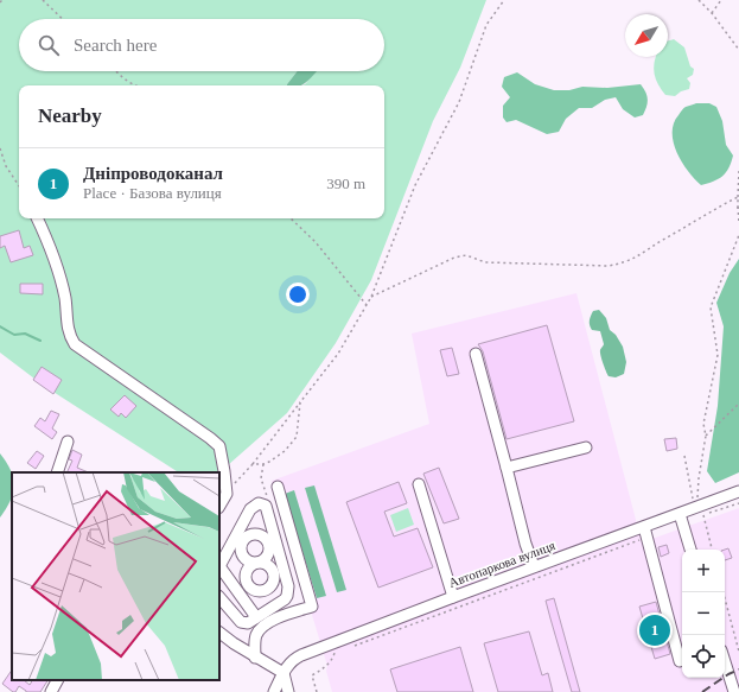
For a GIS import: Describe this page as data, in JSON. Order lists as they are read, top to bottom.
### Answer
{
  "streets": {
    "street": ["Автопаркова вулиця"]
  },
  "north": "bottom left",
  "page": {
    "search": "Search here",
    "heading": "Nearby",
    "list": [
      {
        "mark": "1",
        "name": "Дніпроводоканал",
        "note": "Place · Базова вулиця",
        "value": "390 m"
      }
    ],
    "map_buttons": ["+", "−"],
    "pins": "1"
  }
}
